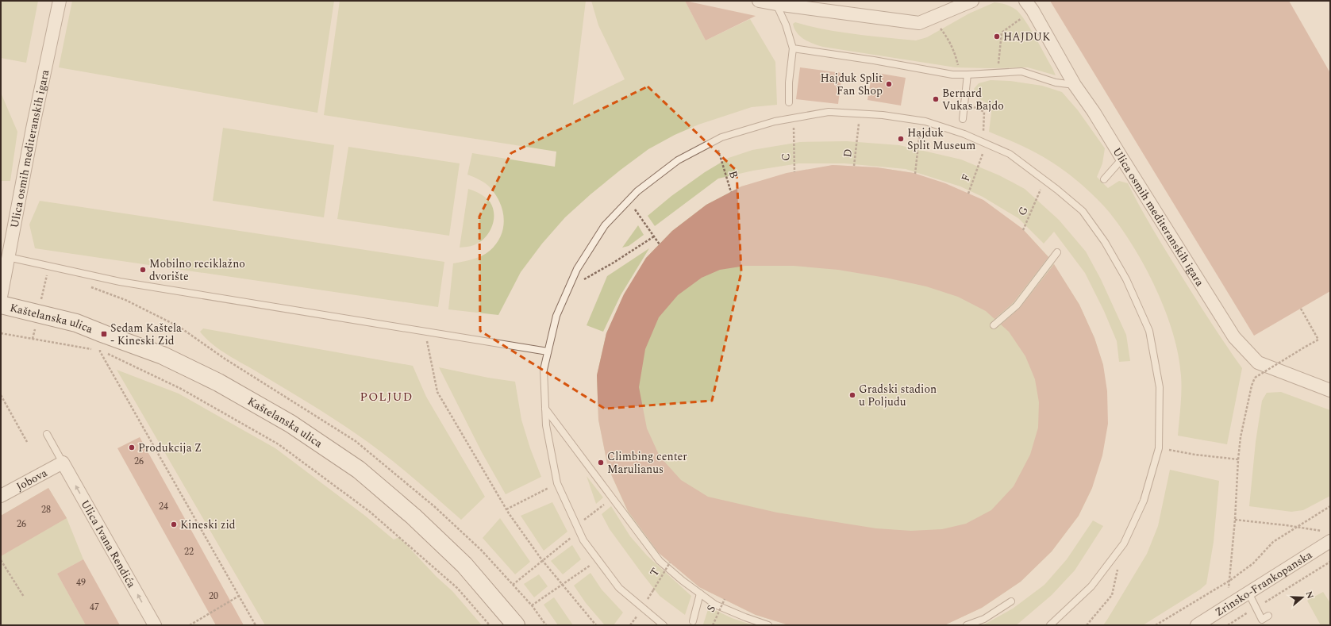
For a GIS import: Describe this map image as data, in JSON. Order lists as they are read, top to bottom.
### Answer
{
  "streets": {
    "main road": ["Kaštelanska ulica"],
    "street": [
      "Ulica osmih mediteranskih igara",
      "Jobova",
      "Ulica Ivana Rendića",
      "Zrinsko-Frankopanska"
    ],
    "path": [
      "D",
      "C",
      "B",
      "F",
      "G",
      "T",
      "S"
    ]
  },
  "crossings": [
    ["Jobova", "Ulica Ivana Rendića"]
  ],
  "one_way": ["Ulica Ivana Rendića"],
  "districts": ["POLJUD"],
  "places": {
    "other": [
      "HAJDUK",
      "Hajduk Split Fan Shop",
      "Bernard Vukas Bajdo",
      "Hajduk Split Museum",
      "Mobilno reciklažno dvorište",
      "Gradski stadion u Poljudu",
      "Produkcija Z",
      "Climbing center Marulianus",
      "Kineski zid"
    ],
    "transit": ["Sedam Kaštela - Kineski Zid"]
  },
  "house_numbers": [
    "26",
    "24",
    "28",
    "26",
    "22",
    "49",
    "20",
    "47"
  ],
  "north": "right"
}
